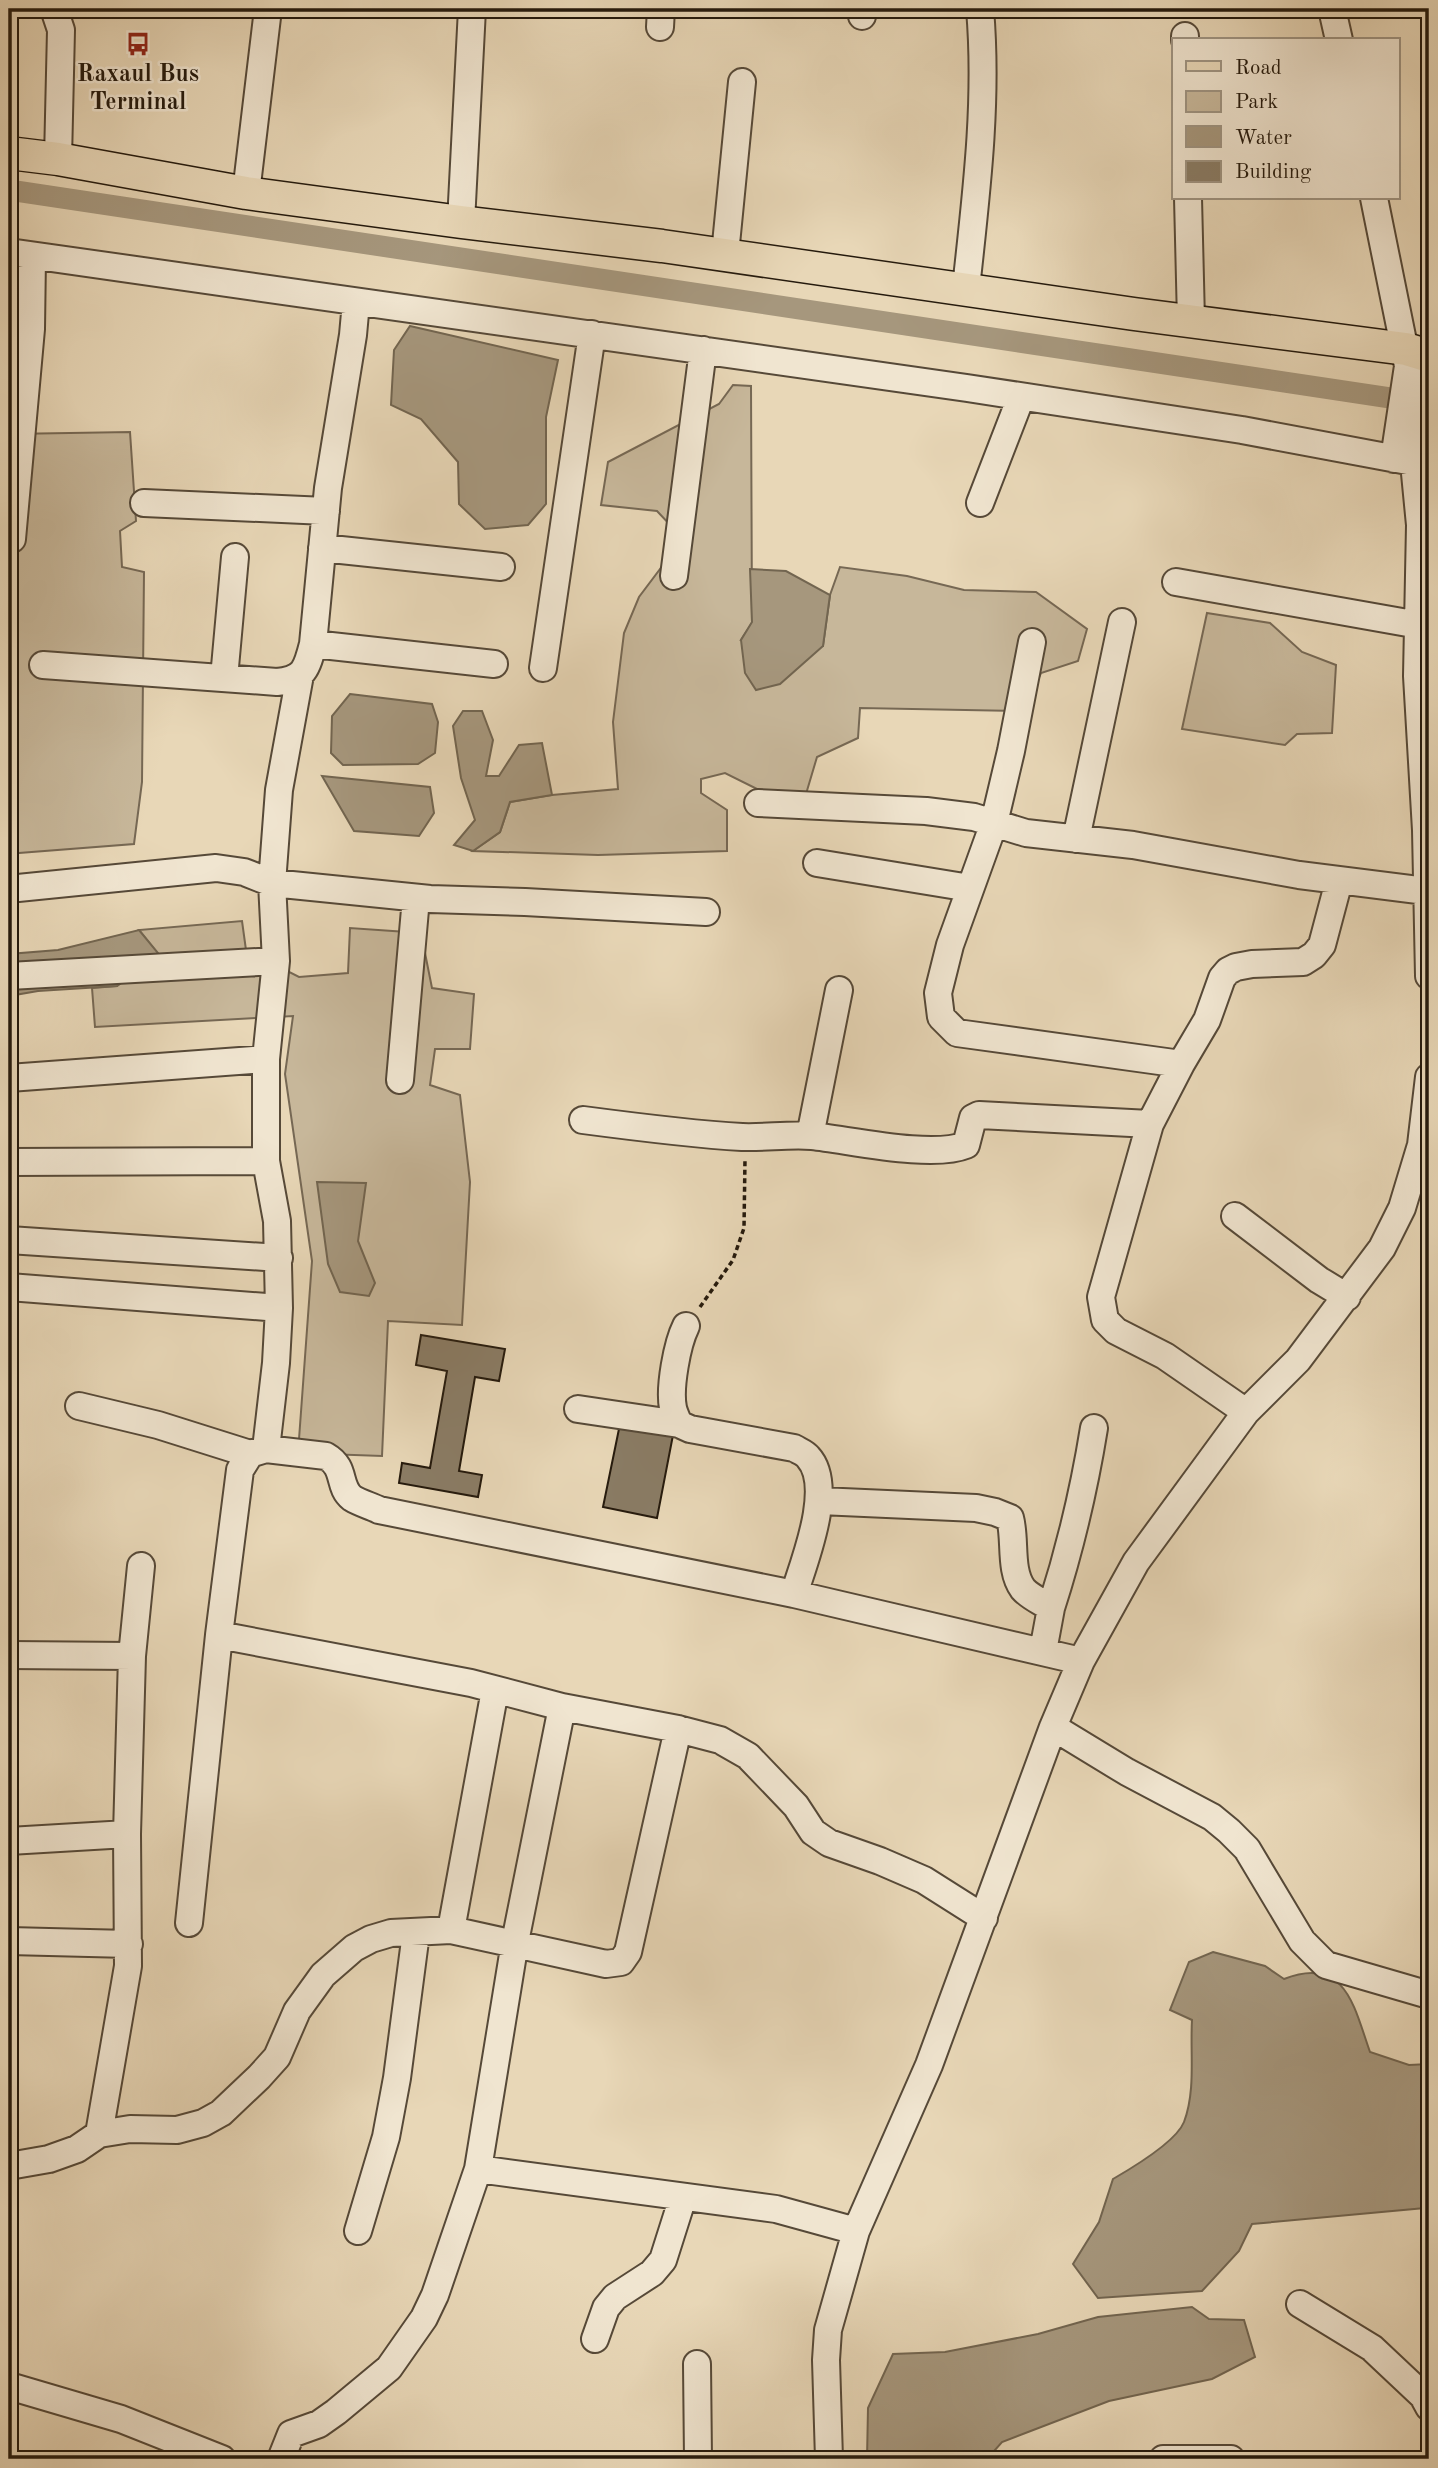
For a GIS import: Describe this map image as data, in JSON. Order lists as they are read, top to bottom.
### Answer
{
  "places": {
    "bus stop": ["Raxaul Bus Terminal"]
  },
  "legend": [
    "Road",
    "Park",
    "Water",
    "Building"
  ]
}
